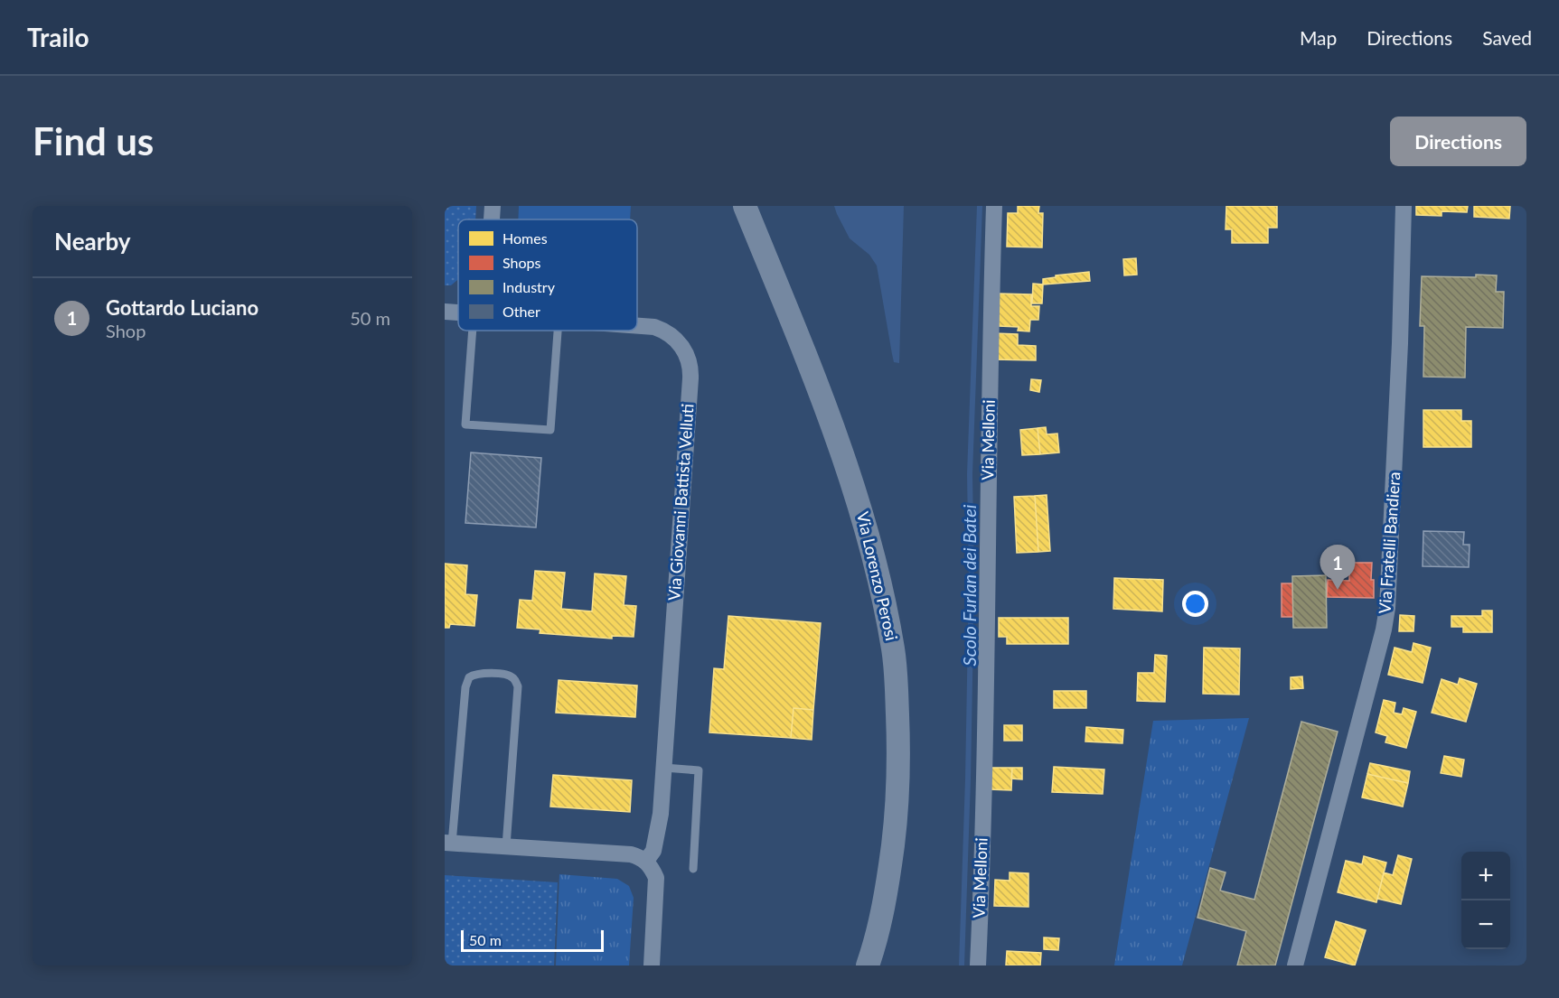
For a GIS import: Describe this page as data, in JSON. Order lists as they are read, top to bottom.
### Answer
{
  "streets": {
    "main road": ["Via Lorenzo Perosi"],
    "street": ["Via Melloni", "Via Giovanni Battista Velluti", "Via Fratelli Bandiera"]
  },
  "water": ["Scolo Furlan dei Batei"],
  "legend": [
    "Homes",
    "Shops",
    "Industry",
    "Other"
  ],
  "scale_bar": "50 m",
  "page": {
    "header": "Trailo",
    "nav": ["Map", "Directions", "Saved"],
    "buttons": "Directions",
    "title": "Find us",
    "heading": "Nearby",
    "list": [
      {
        "mark": "1",
        "name": "Gottardo Luciano",
        "note": "Shop",
        "value": "50 m"
      }
    ],
    "pins": "1",
    "map_buttons": ["+", "−"],
    "scale": "50 m"
  }
}
